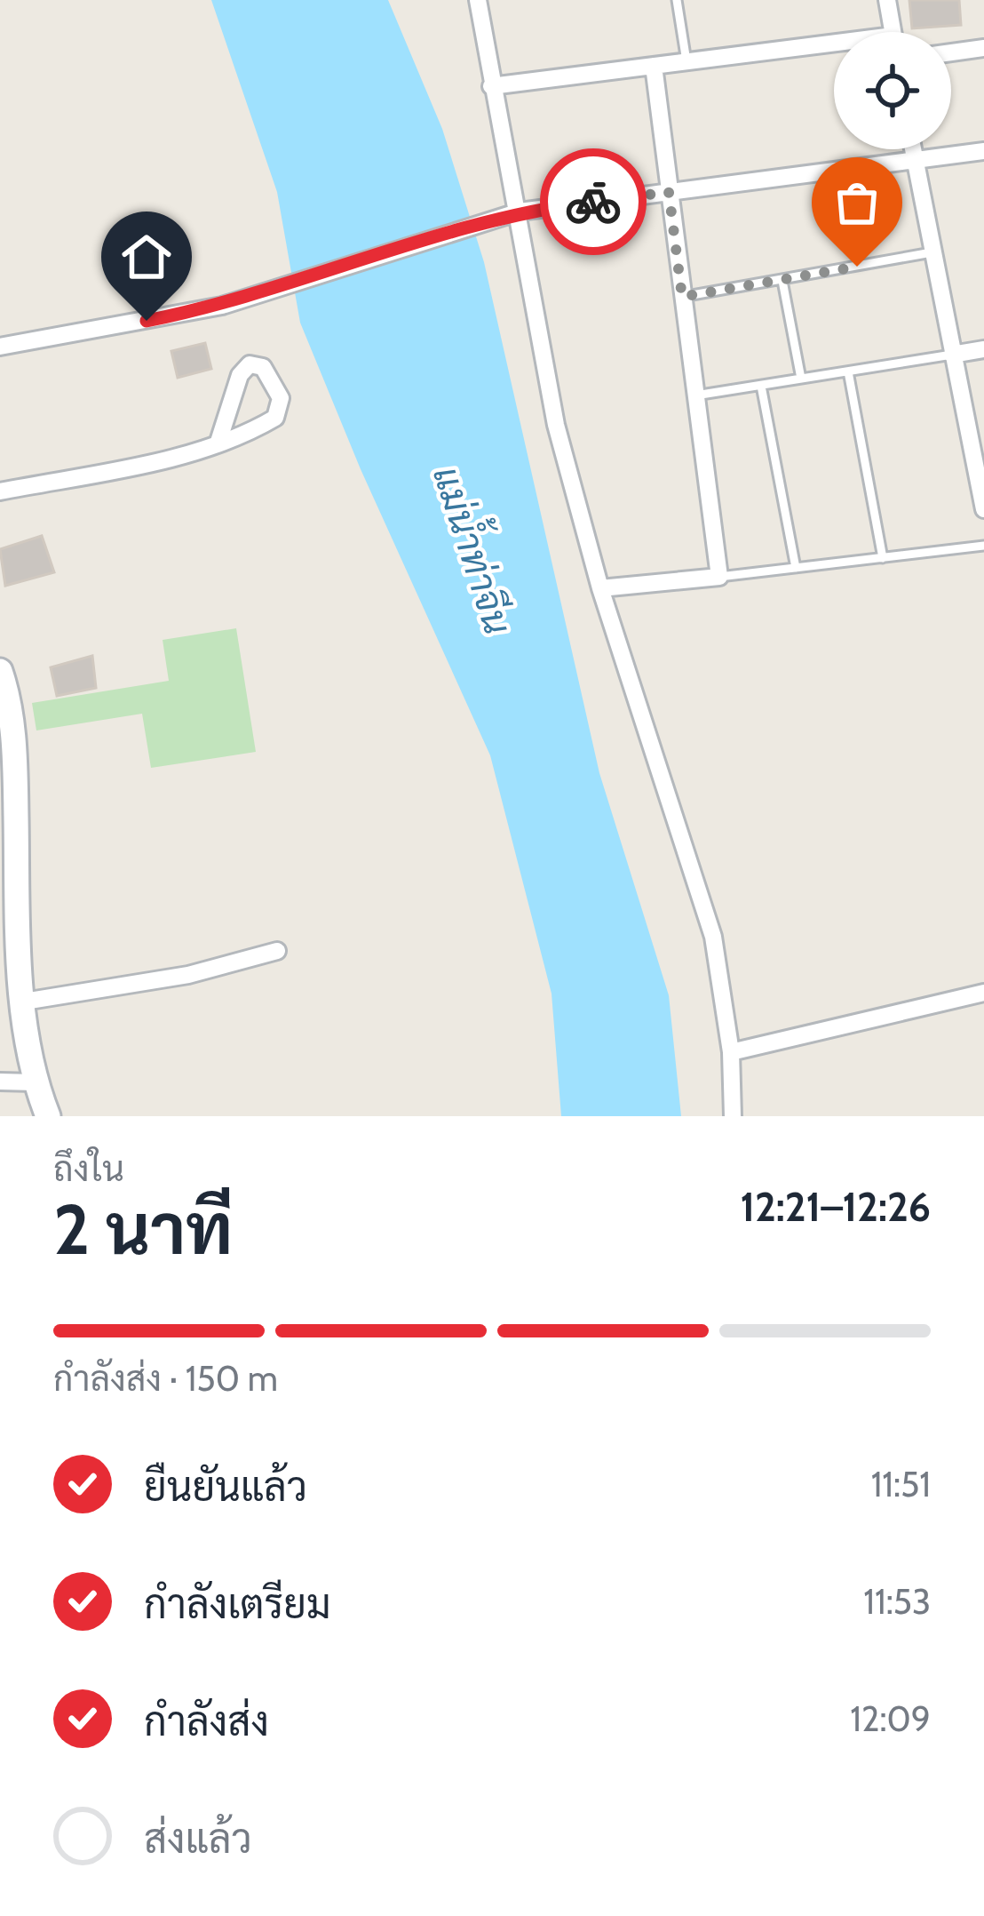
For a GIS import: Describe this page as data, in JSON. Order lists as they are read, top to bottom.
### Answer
{
  "water": ["แม่น้ำท่าจีน"],
  "page": {
    "heading": ["2 นาที", "ถึงใน", "12:21–12:26"],
    "bar": "กำลังส่ง · 150 m",
    "list": [
      ["ยืนยันแล้ว", "11:51"],
      ["กำลังเตรียม", "11:53"],
      ["กำลังส่ง", "12:09"],
      "ส่งแล้ว"
    ]
  }
}
